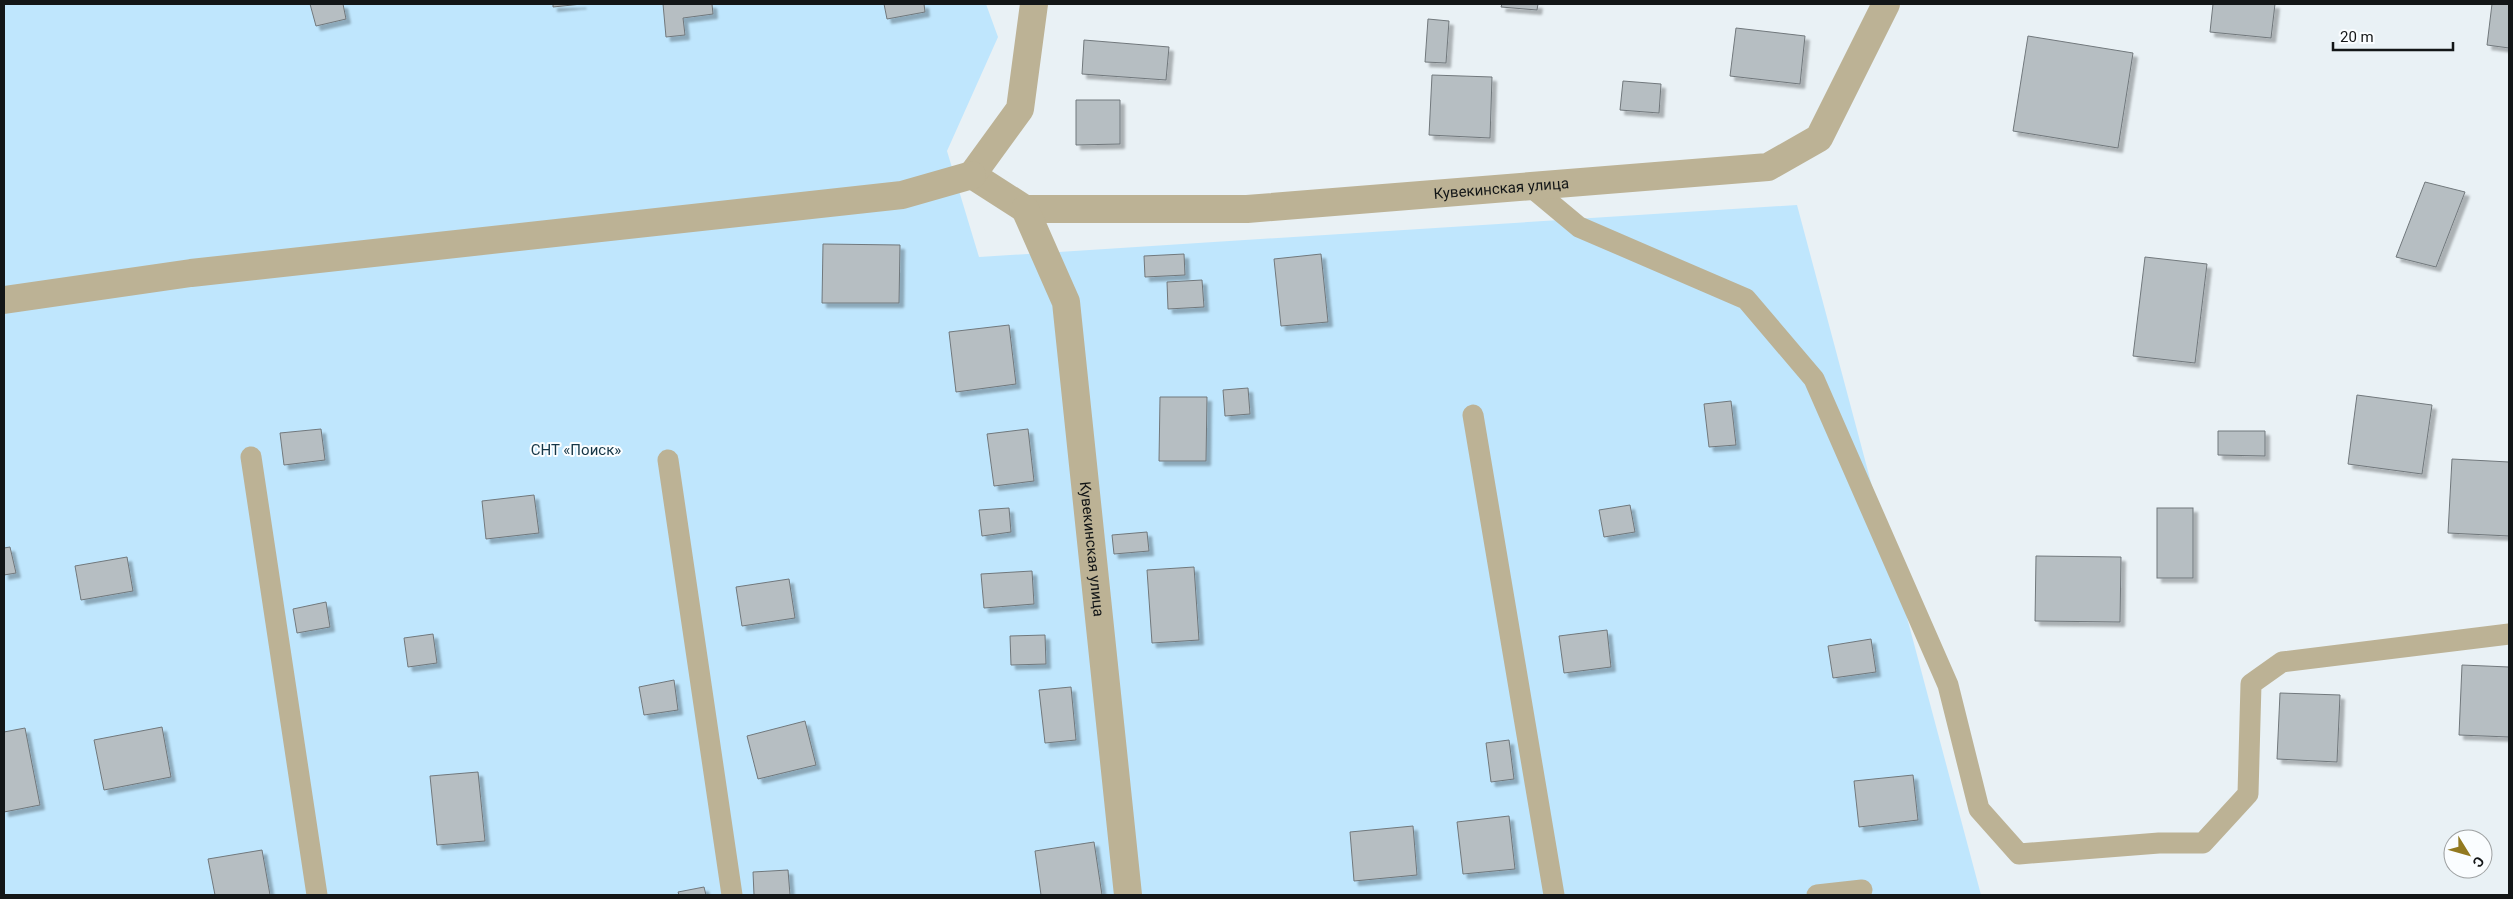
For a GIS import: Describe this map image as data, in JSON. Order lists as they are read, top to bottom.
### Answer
{
  "streets": {
    "street": ["Кувекинская улица"]
  },
  "parks": ["СНТ «Поиск»"],
  "scale_bar": "20 m",
  "north": "bottom right"
}
